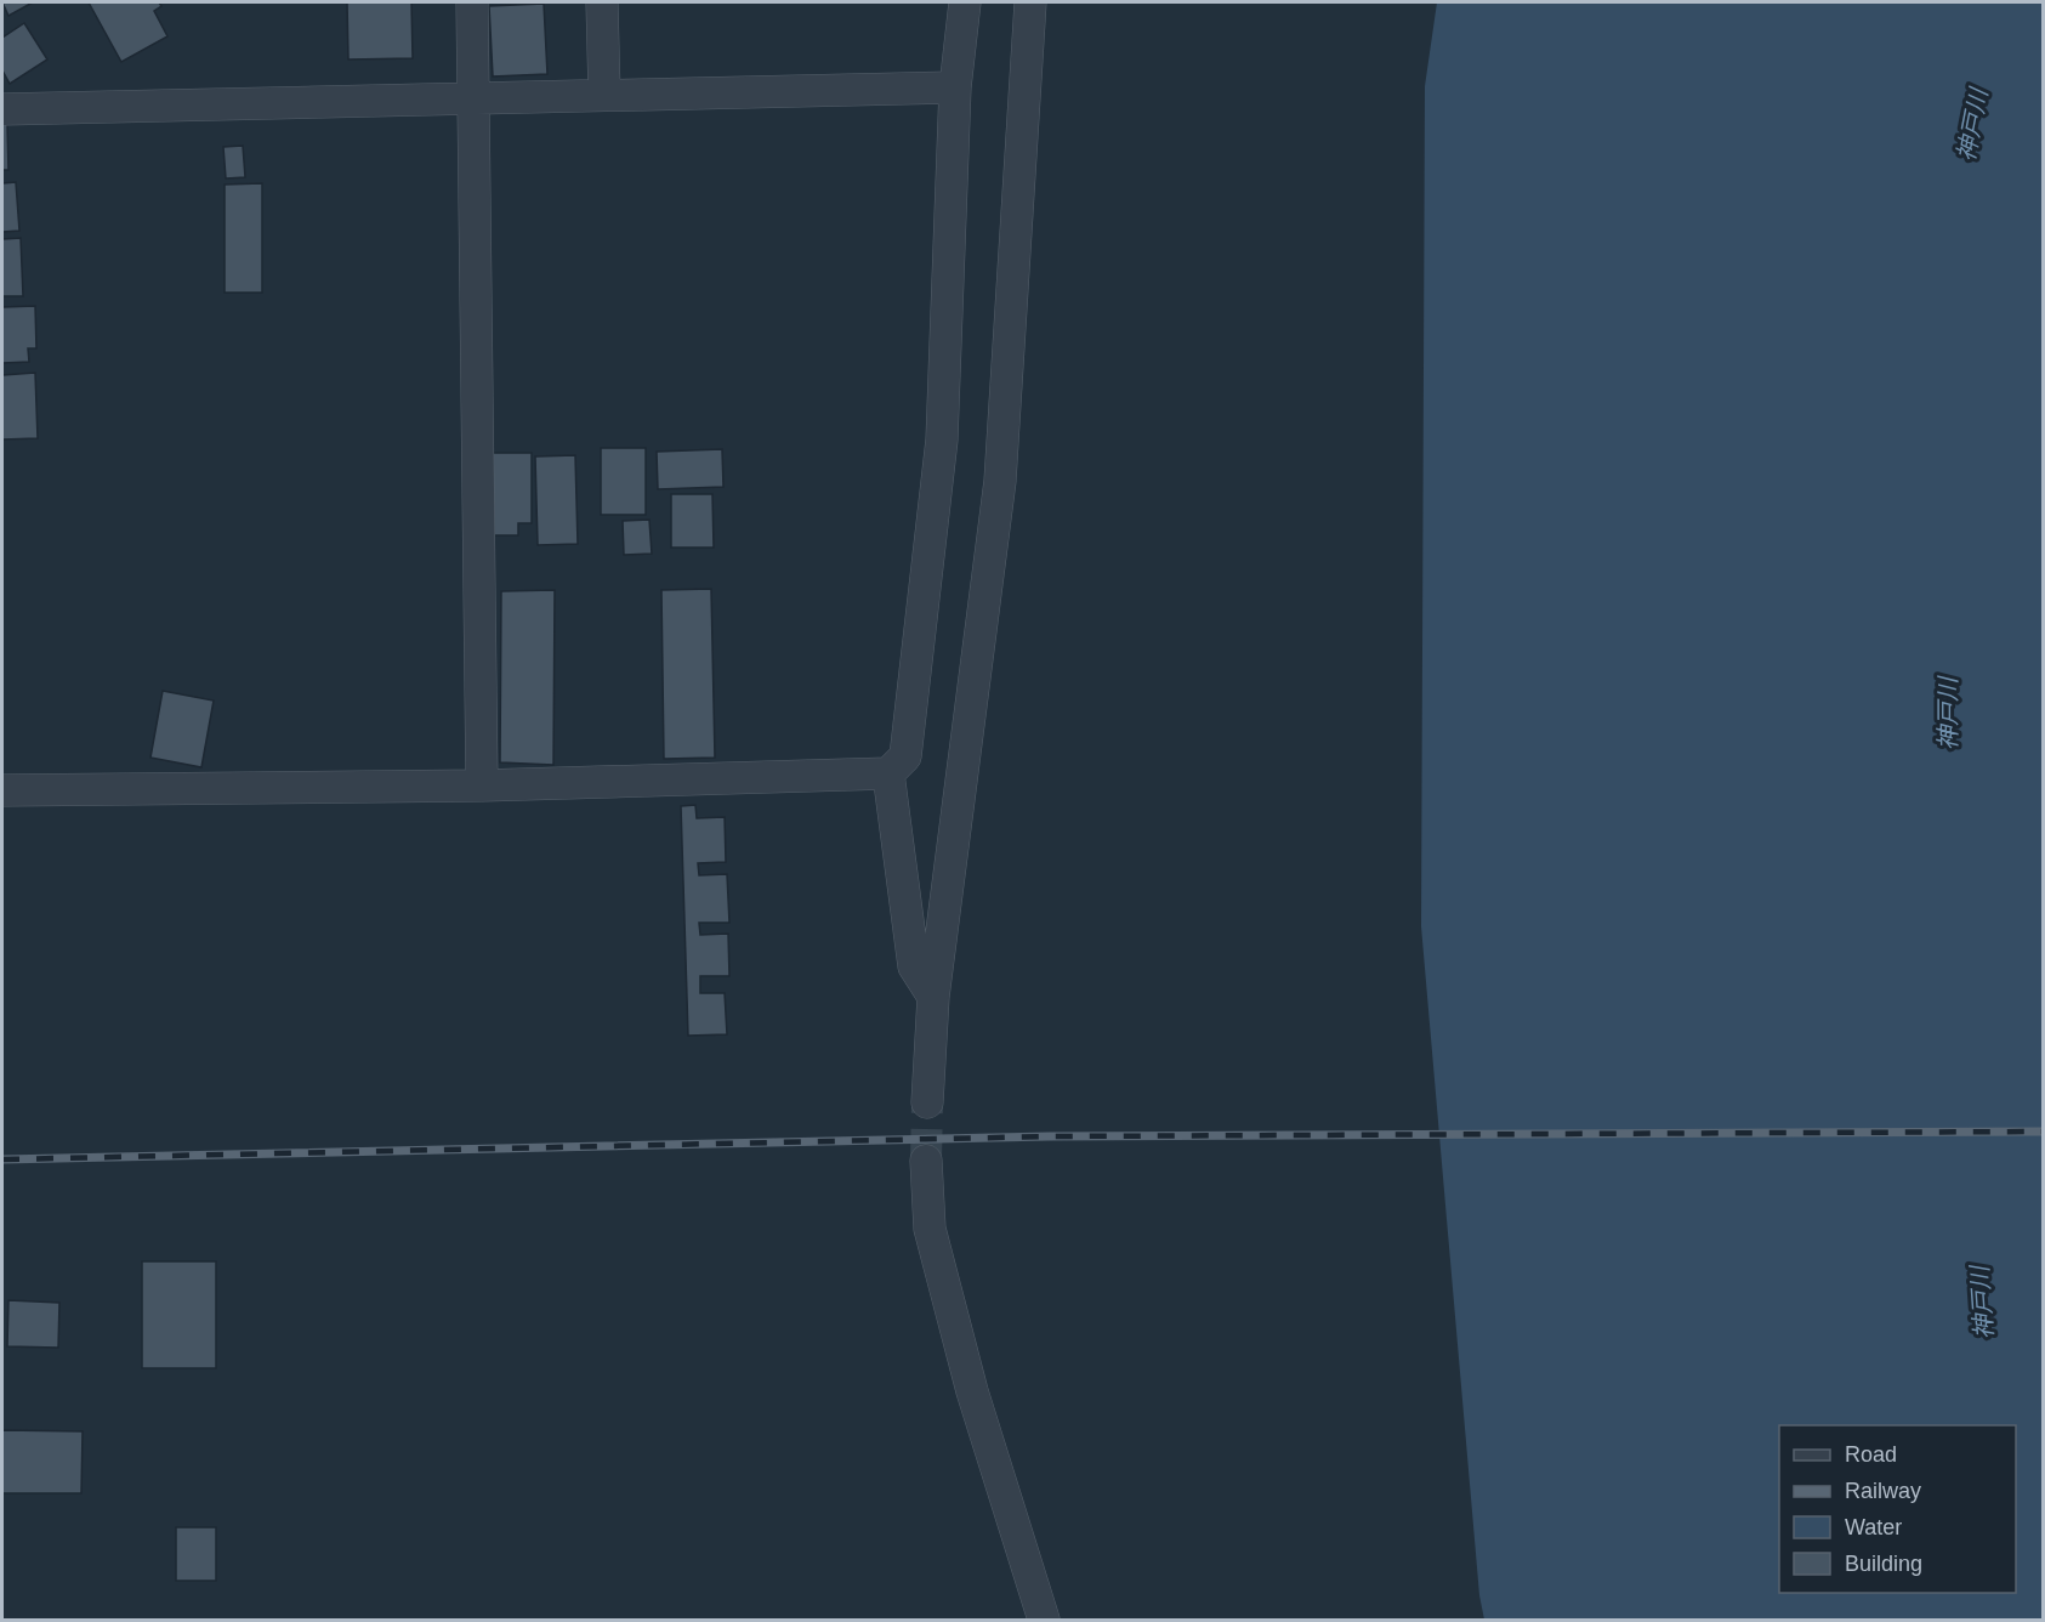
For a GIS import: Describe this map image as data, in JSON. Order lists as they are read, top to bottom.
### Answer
{
  "water": ["神戸川"],
  "legend": [
    "Road",
    "Railway",
    "Water",
    "Building"
  ]
}
